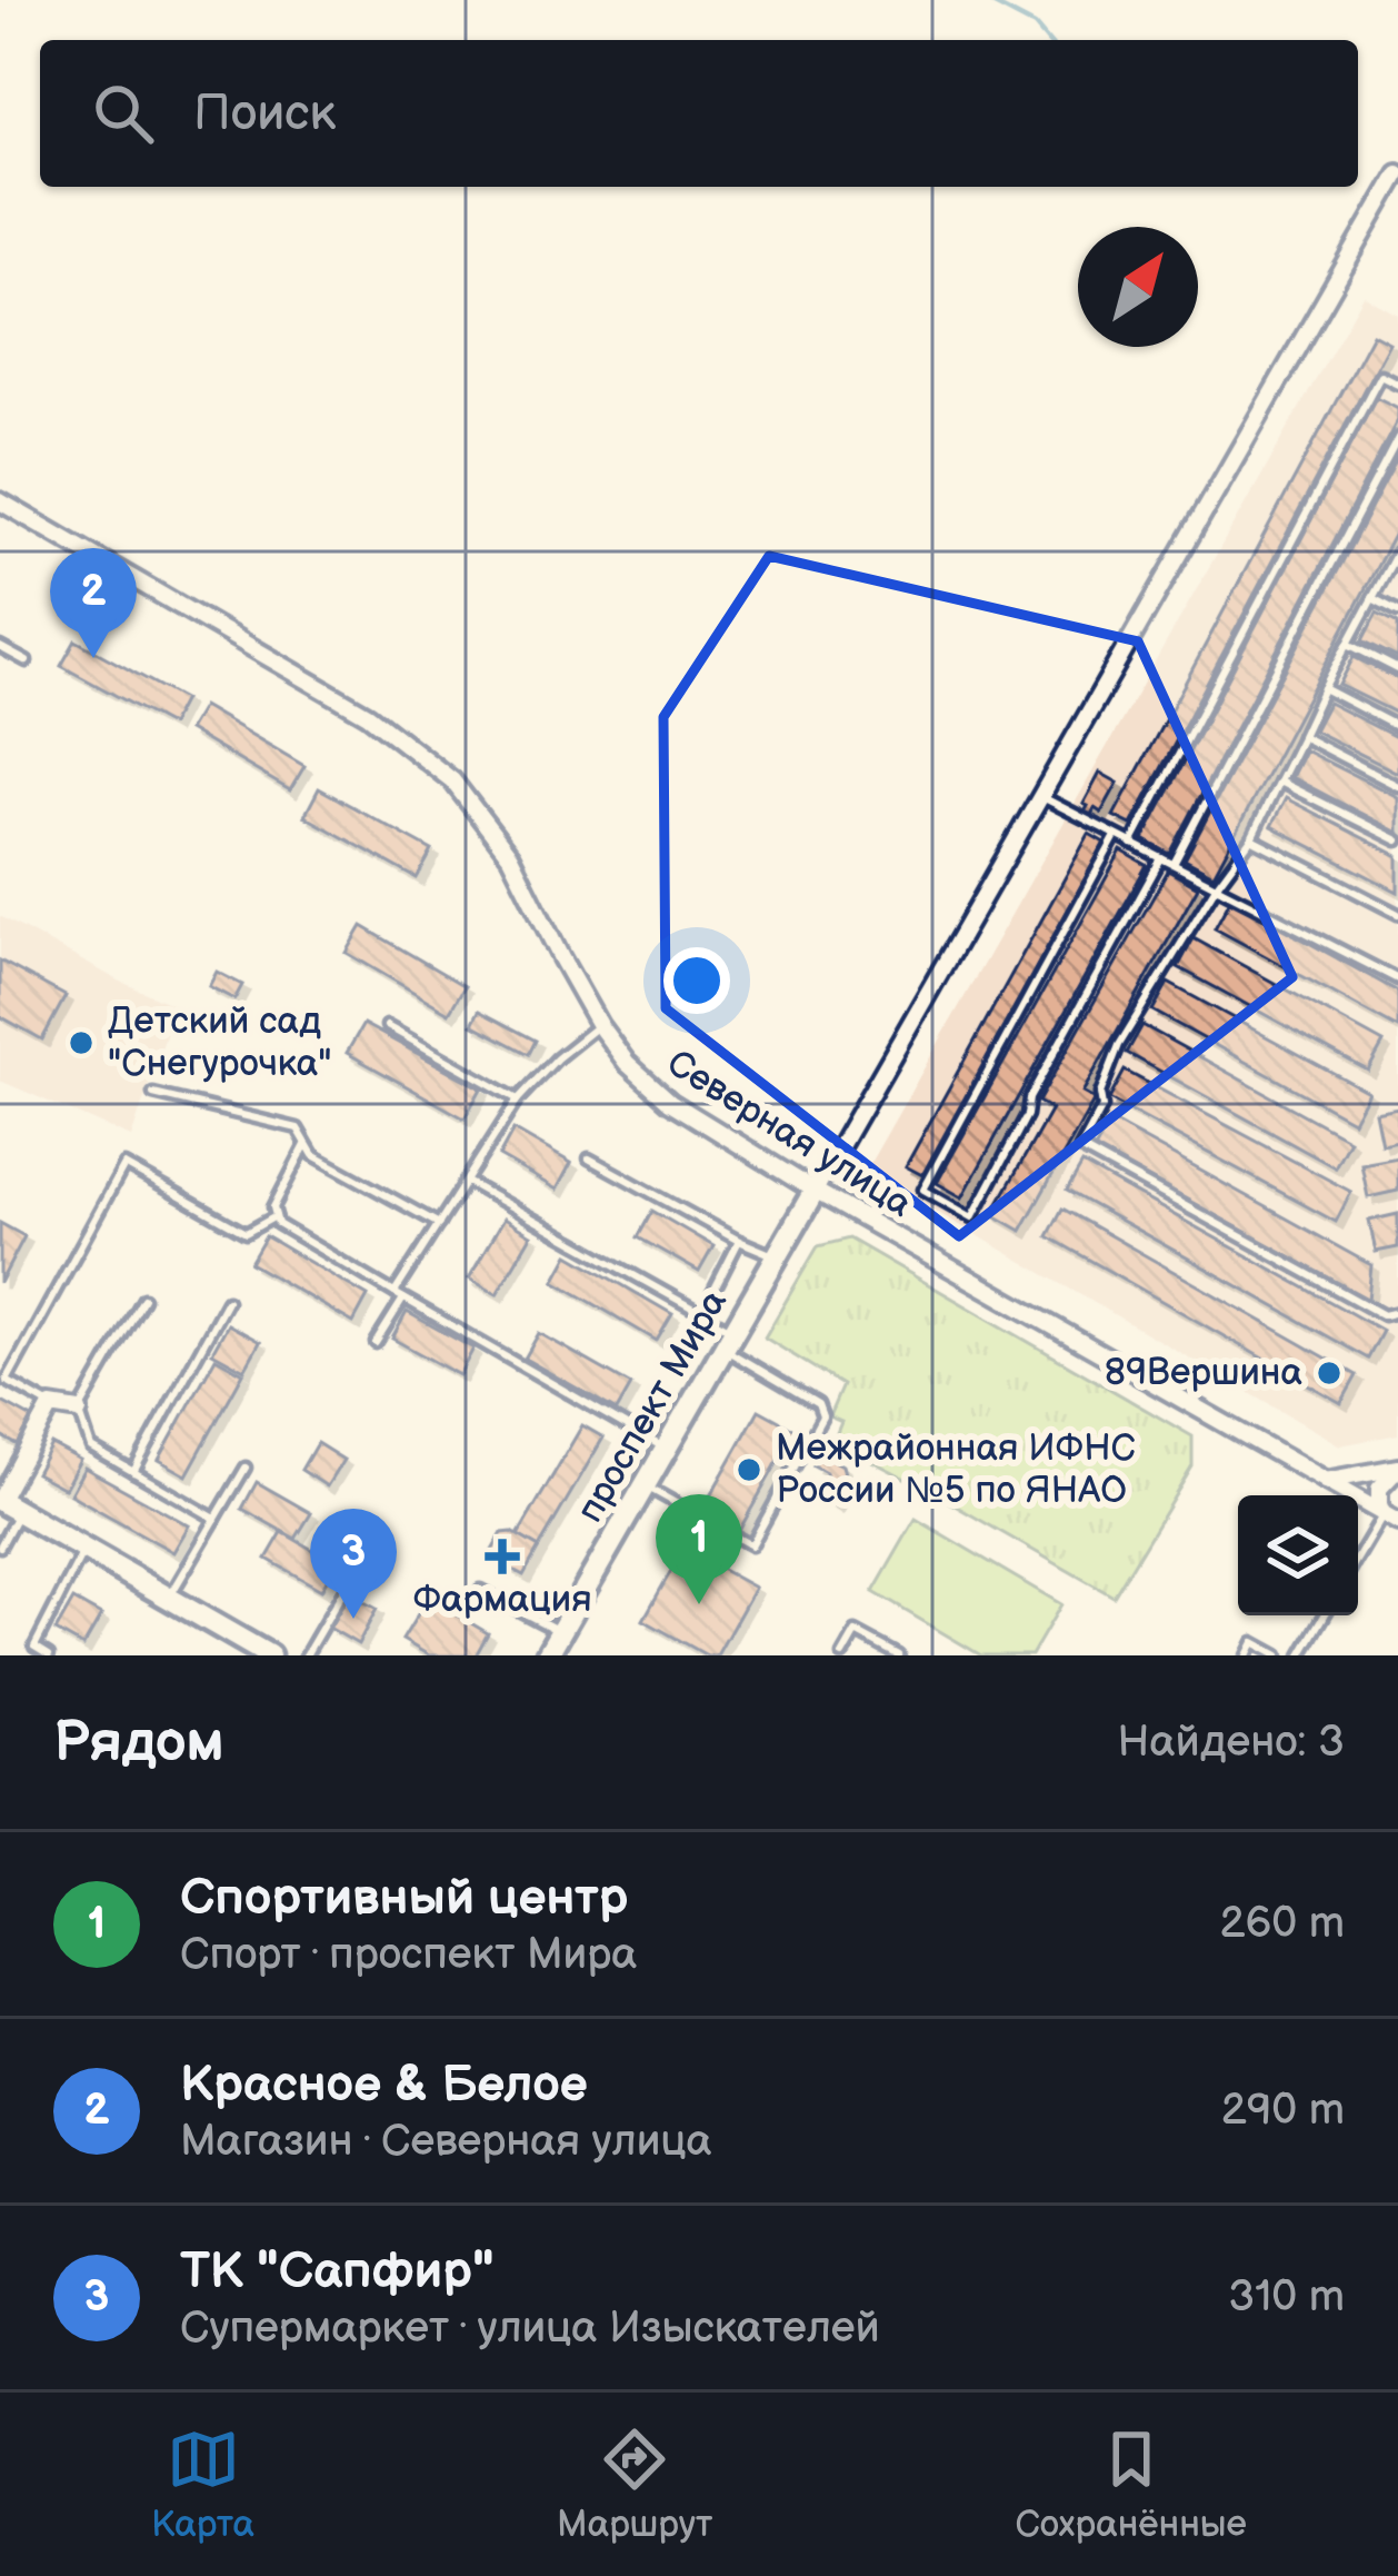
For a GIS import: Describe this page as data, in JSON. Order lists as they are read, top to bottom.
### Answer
{
  "streets": {
    "street": ["Северная улица", "проспект Мира"]
  },
  "crossings": [
    ["Северная улица", "проспект Мира"]
  ],
  "places": {
    "other": ["Детский сад \"Снегурочка\"", "89Вершина", "Межрайонная ИФНС России №5 по ЯНАО"],
    "health": ["Фармация"]
  },
  "north": "top right",
  "page": {
    "search": "Поиск",
    "pins": ["2", "1", "3"],
    "heading": ["Рядом", "Найдено: 3"],
    "list": [
      {
        "mark": "1",
        "name": "Спортивный центр",
        "note": "Спорт · проспект Мира",
        "value": "260 m"
      },
      {
        "mark": "2",
        "name": "Красное & Белое",
        "note": "Магазин · Северная улица",
        "value": "290 m"
      },
      {
        "mark": "3",
        "name": "ТК \"Сапфир\"",
        "note": "Супермаркет · улица Изыскателей",
        "value": "310 m"
      }
    ],
    "nav": ["Карта", "Маршрут", "Сохранённые"]
  }
}
